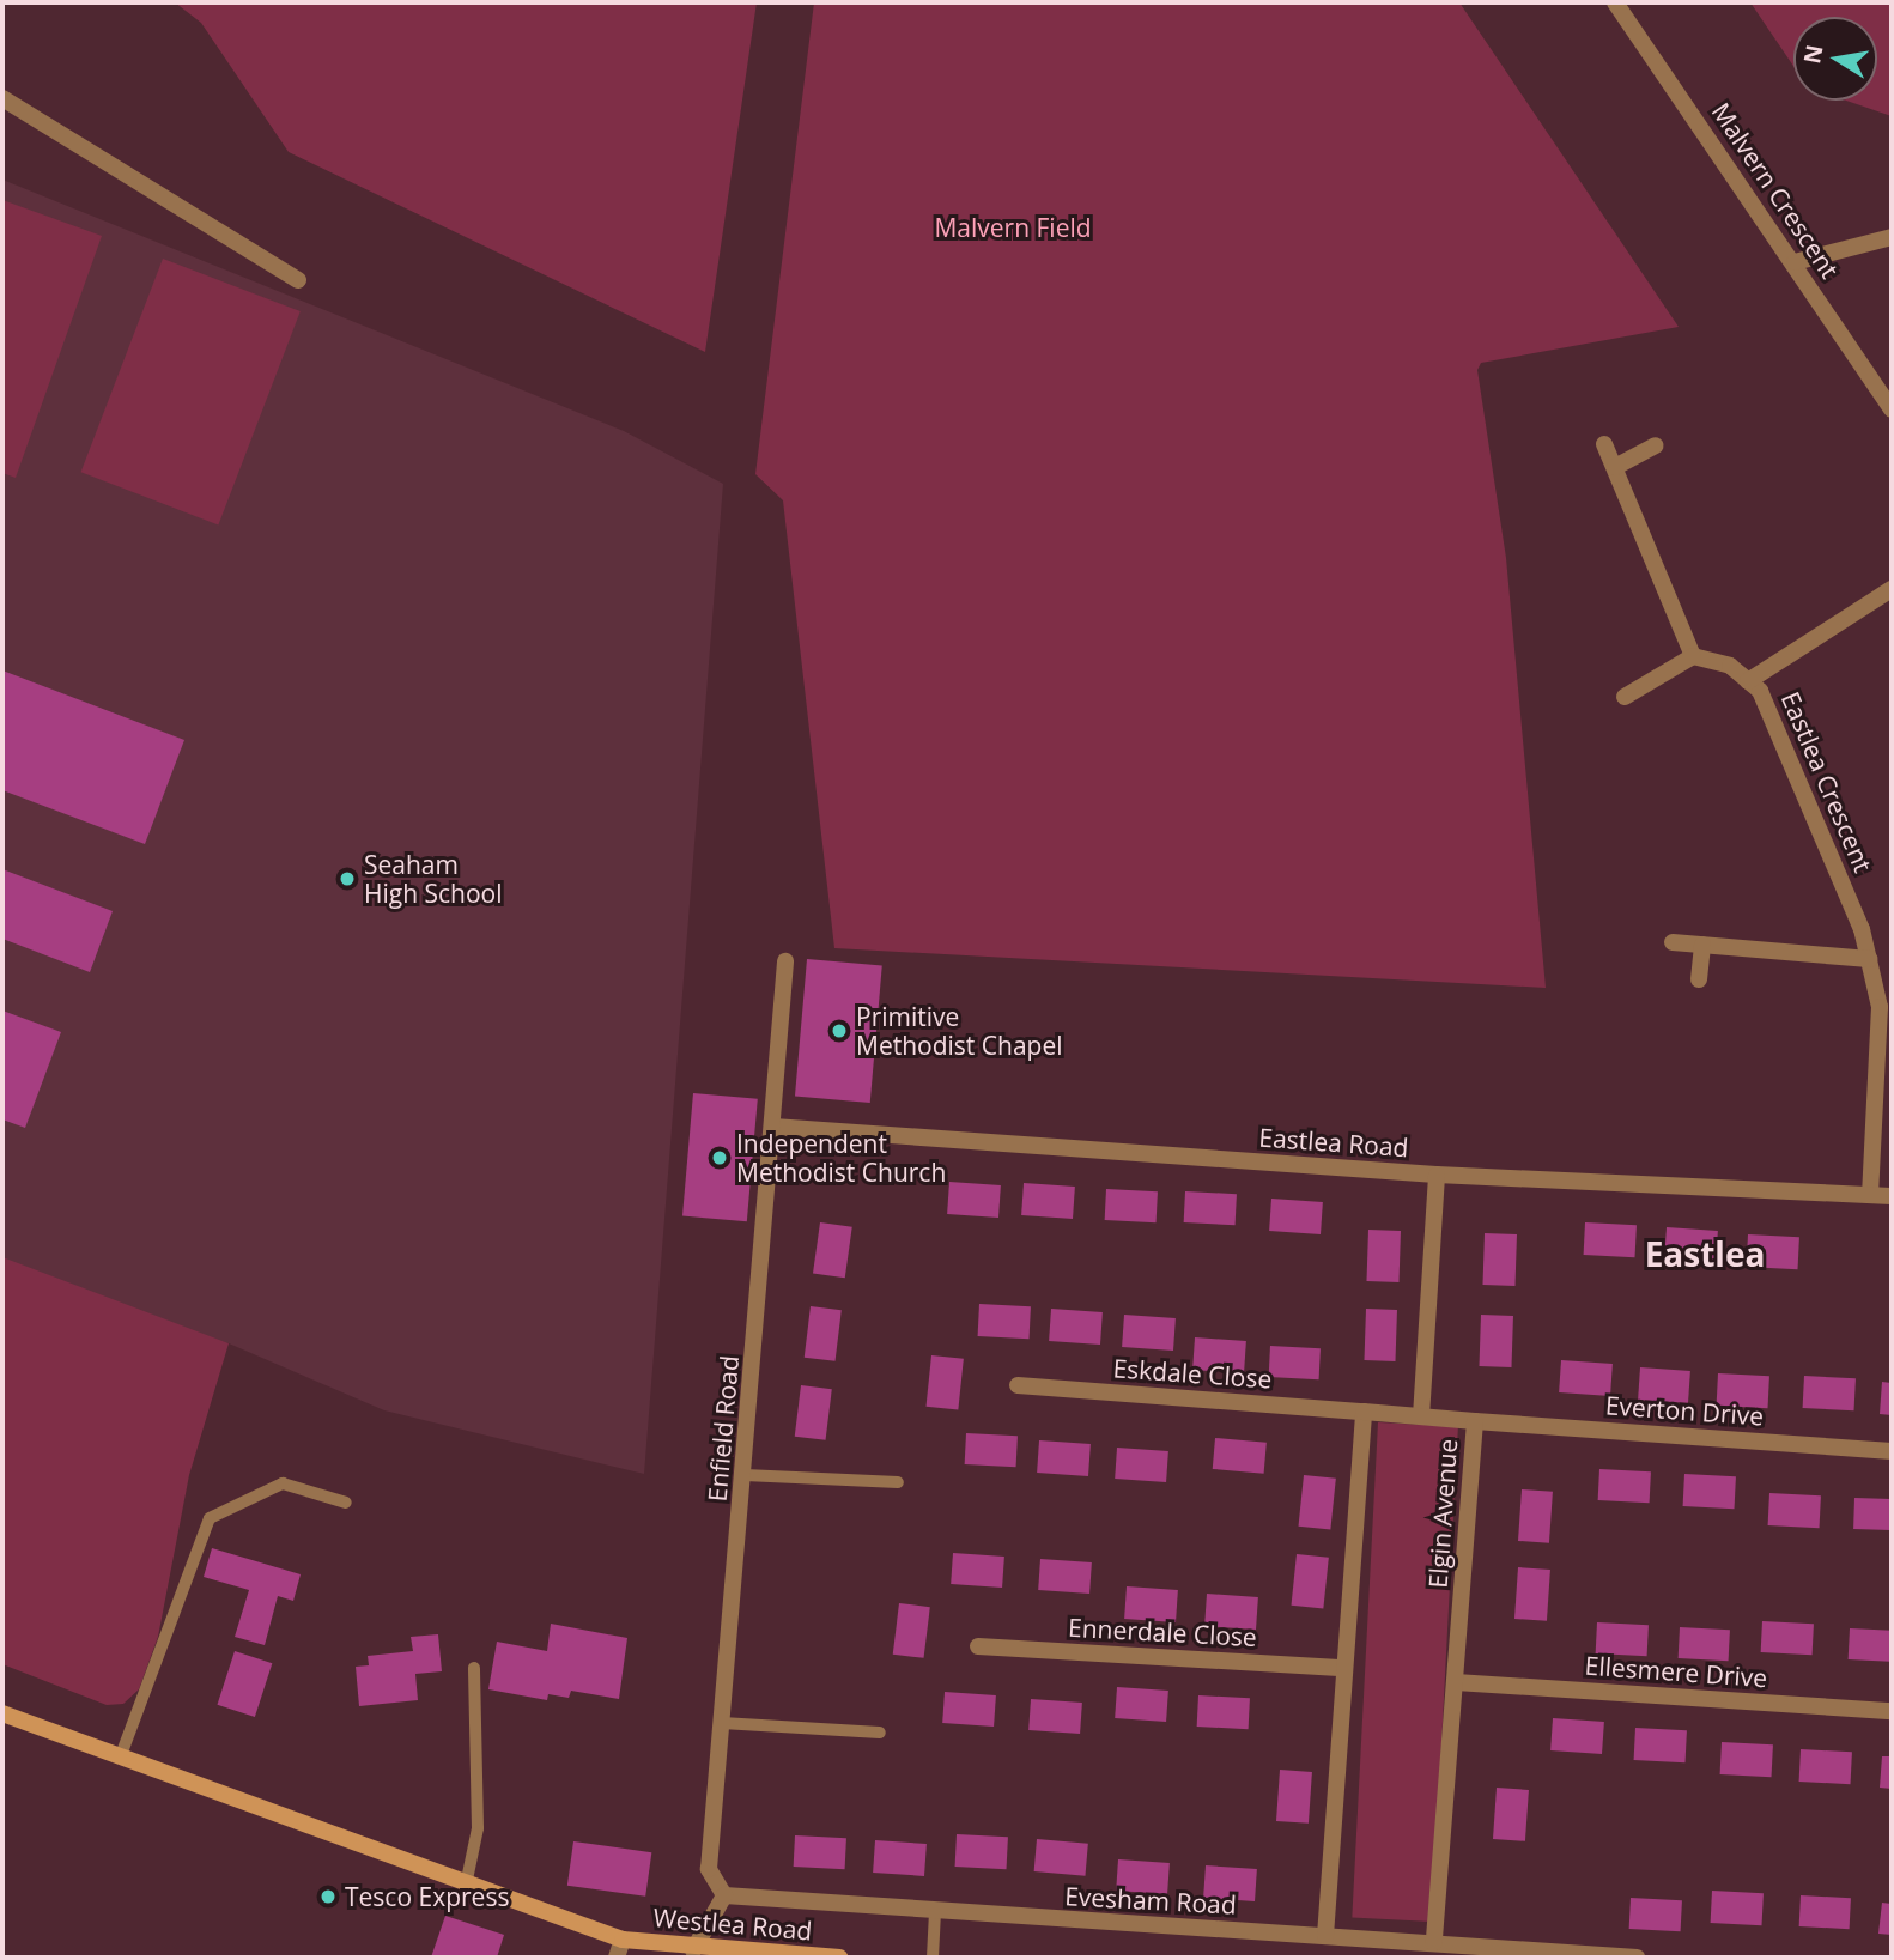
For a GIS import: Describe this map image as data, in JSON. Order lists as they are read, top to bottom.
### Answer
{
  "streets": {
    "main road": ["Westlea Road"],
    "street": [
      "Malvern Crescent",
      "Eastlea Crescent",
      "Eastlea Road",
      "Eskdale Close",
      "Everton Drive",
      "Enfield Road",
      "Elgin Avenue",
      "Ennerdale Close",
      "Ellesmere Drive",
      "Evesham Road"
    ]
  },
  "crossings": [
    ["Eastlea Crescent", "Eastlea Road"],
    ["Eastlea Road", "Enfield Road"],
    ["Eskdale Close", "Elgin Avenue"],
    ["Everton Drive", "Elgin Avenue"],
    ["Enfield Road", "Evesham Road"],
    ["Elgin Avenue", "Ellesmere Drive"],
    ["Elgin Avenue", "Evesham Road"]
  ],
  "districts": ["Eastlea"],
  "parks": ["Malvern Field"],
  "places": [
    "Seaham High School",
    "Primitive Methodist Chapel",
    "Independent Methodist Church",
    "Tesco Express"
  ],
  "north": "left"
}
